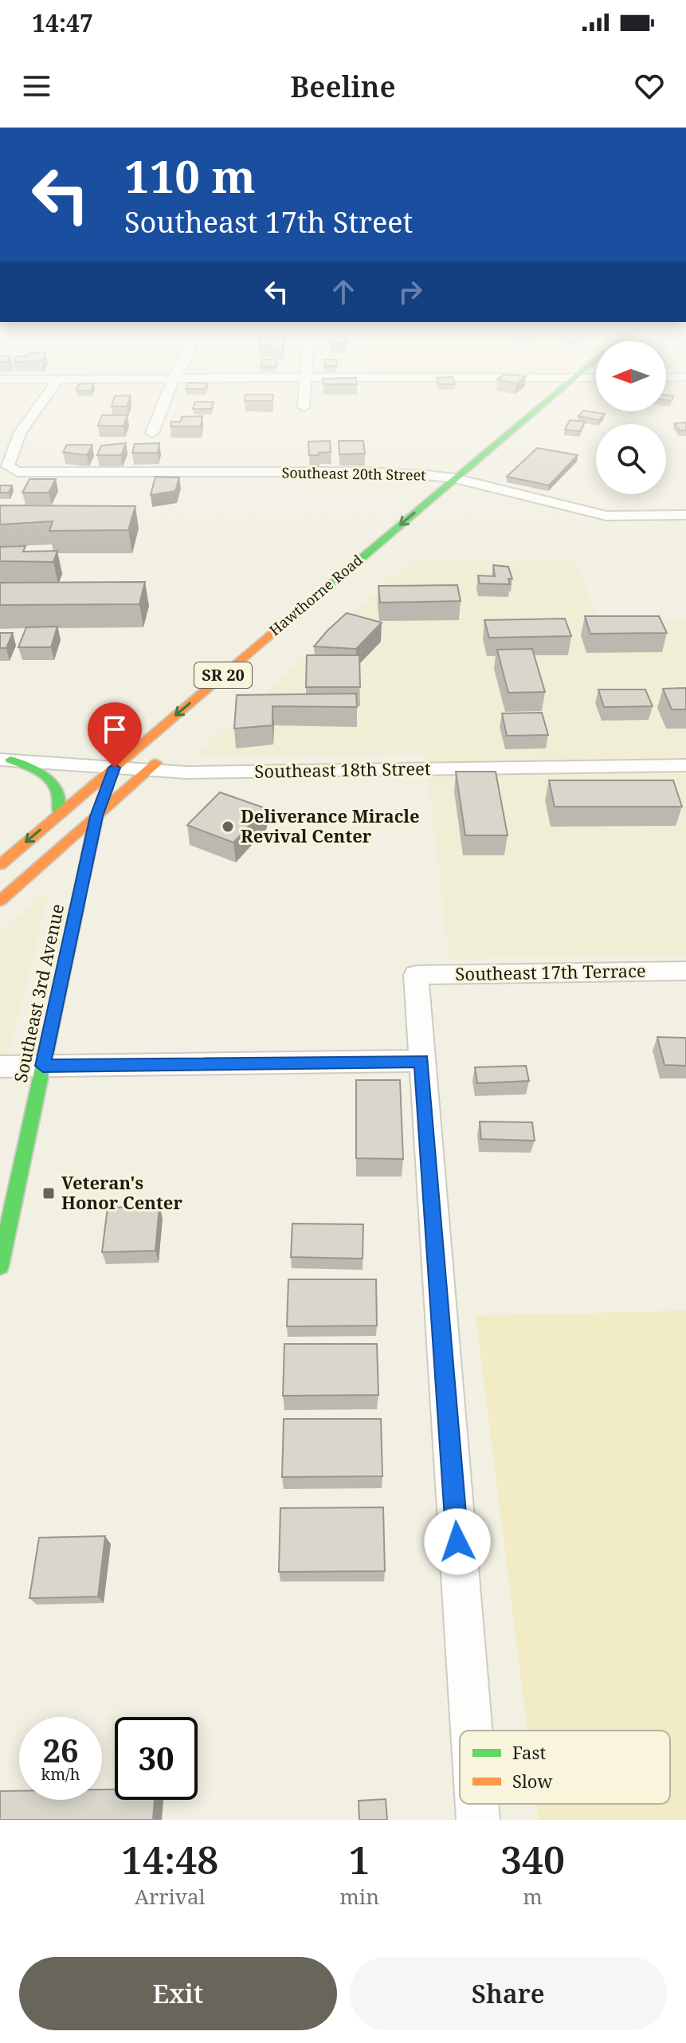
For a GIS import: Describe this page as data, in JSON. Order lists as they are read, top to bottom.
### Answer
{
  "streets": {
    "main road": ["Hawthorne Road", "SR 20", "Southeast 3rd Avenue"],
    "street": ["Southeast 20th Street", "Southeast 18th Street", "Southeast 17th Terrace"]
  },
  "crossings": [
    ["Southeast 20th Street", "Hawthorne Road"],
    ["Hawthorne Road", "Southeast 18th Street"],
    ["Hawthorne Road", "Southeast 3rd Avenue"],
    ["Southeast 18th Street", "Southeast 3rd Avenue"]
  ],
  "one_way": ["Hawthorne Road"],
  "places": {
    "other": ["Deliverance Miracle Revival Center"],
    "transit": ["Veteran's Honor Center"]
  },
  "legend": ["Fast", "Slow"],
  "north": "left",
  "page": {
    "status": "14:47",
    "header": "Beeline",
    "turn": ["110 m", "Southeast 17th Street"],
    "speed": "26 km/h",
    "limit": "30",
    "eta": [
      "14:48",
      "Arrival",
      "1",
      "min",
      "340",
      "m"
    ],
    "buttons": ["Exit", "Share"]
  }
}
